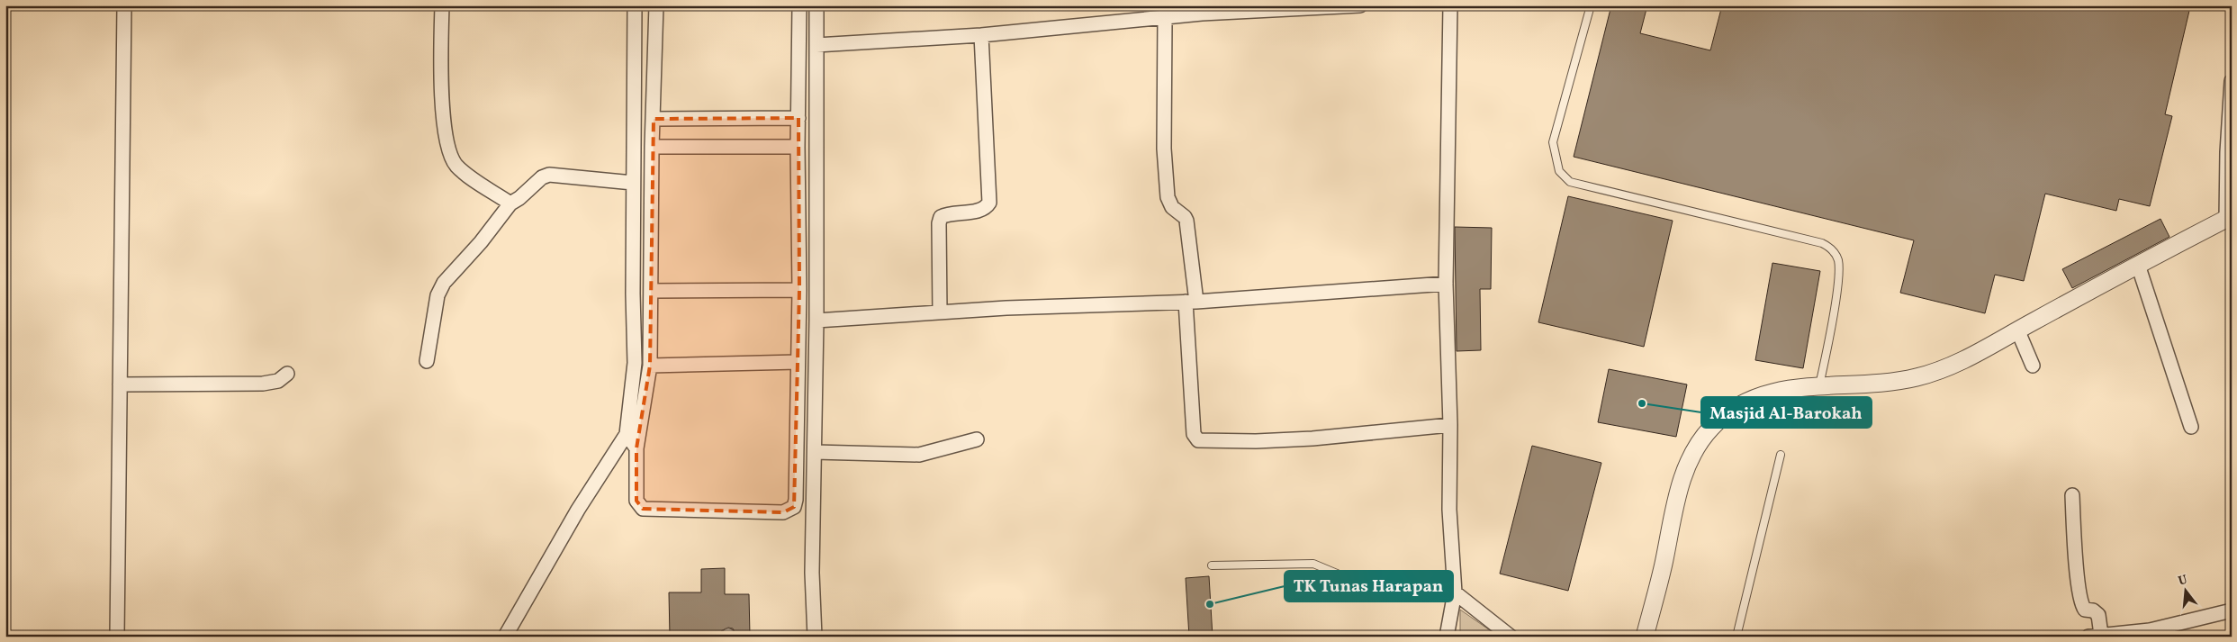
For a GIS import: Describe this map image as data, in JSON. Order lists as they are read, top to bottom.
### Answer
{
  "places": ["Masjid Al-Barokah", "TK Tunas Harapan"],
  "north": "top"
}
